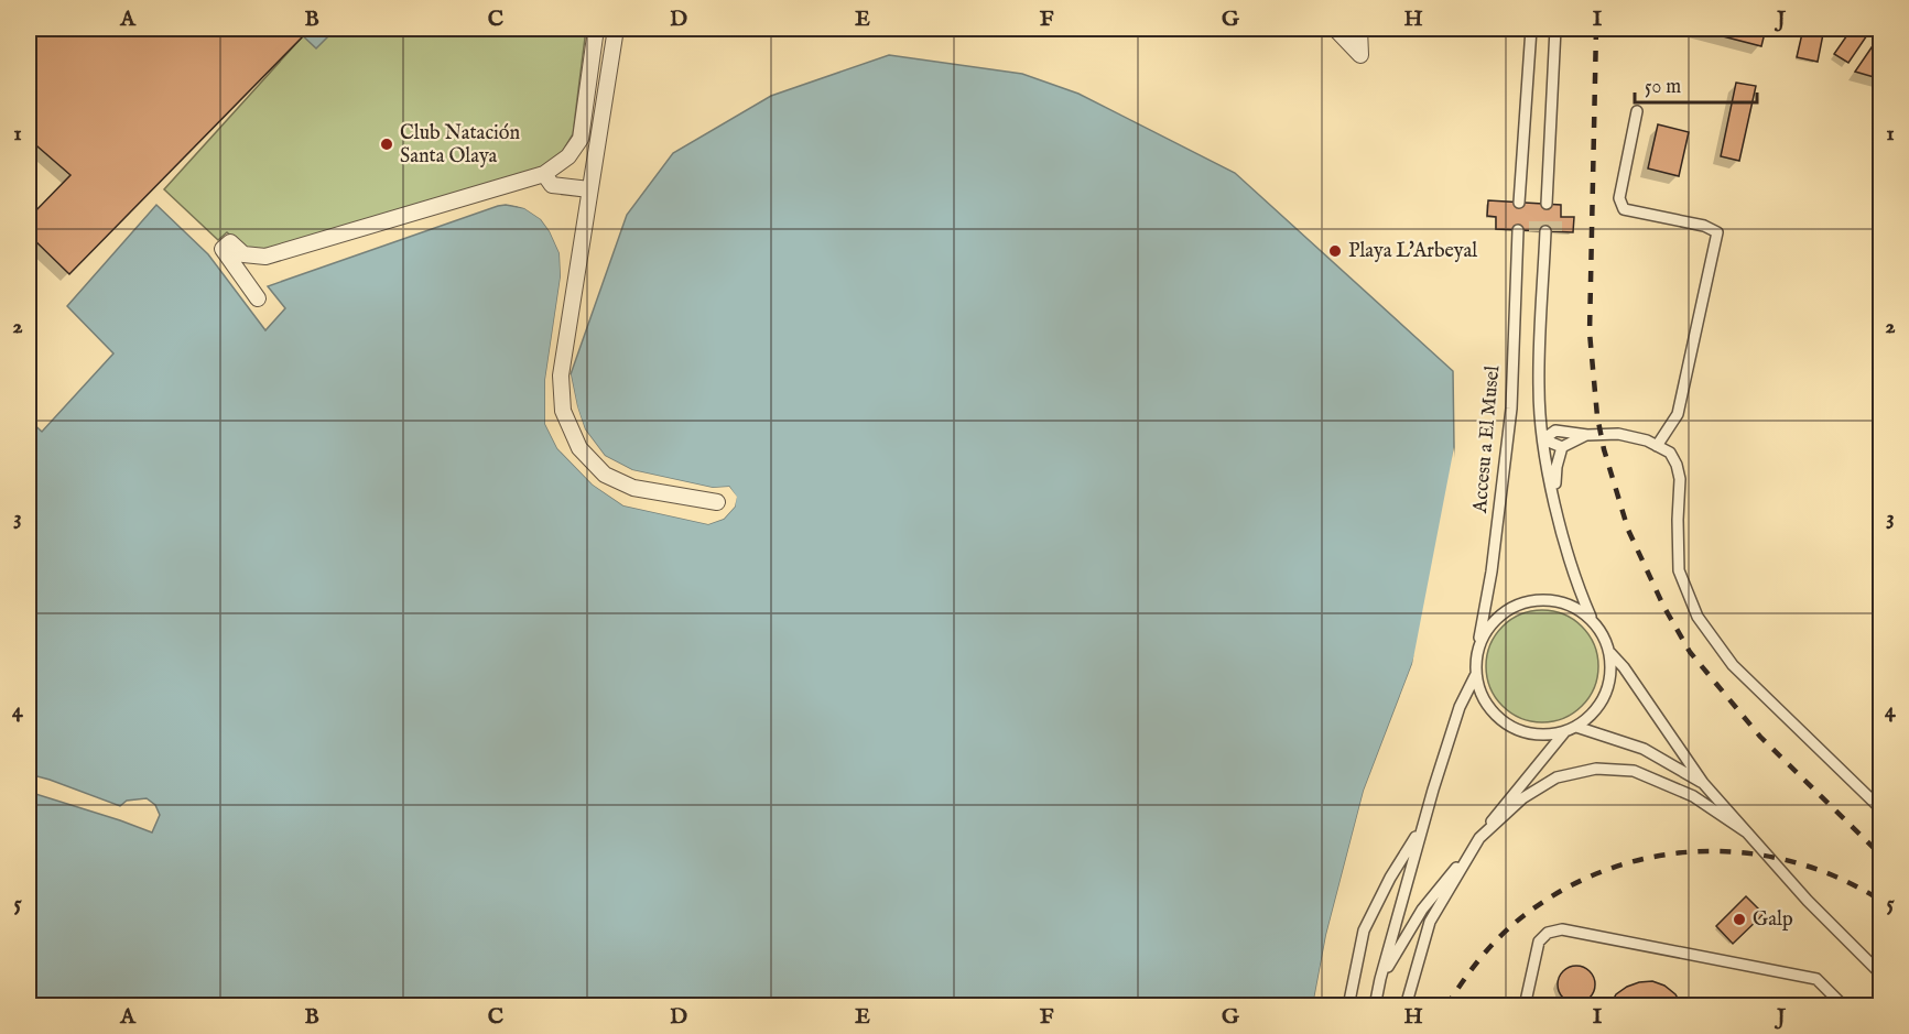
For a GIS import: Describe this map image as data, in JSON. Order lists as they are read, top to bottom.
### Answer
{
  "streets": {
    "lane": ["Accesu a El Musel"]
  },
  "places": ["Club Natación Santa Olaya", "Playa L'Arbeyal", "Galp"],
  "scale_bar": "50 m",
  "grid": {
    "columns": [
      "A",
      "B",
      "C",
      "D",
      "E",
      "F",
      "G",
      "H",
      "I",
      "J"
    ],
    "rows": [
      "1",
      "2",
      "3",
      "4",
      "5"
    ]
  }
}
